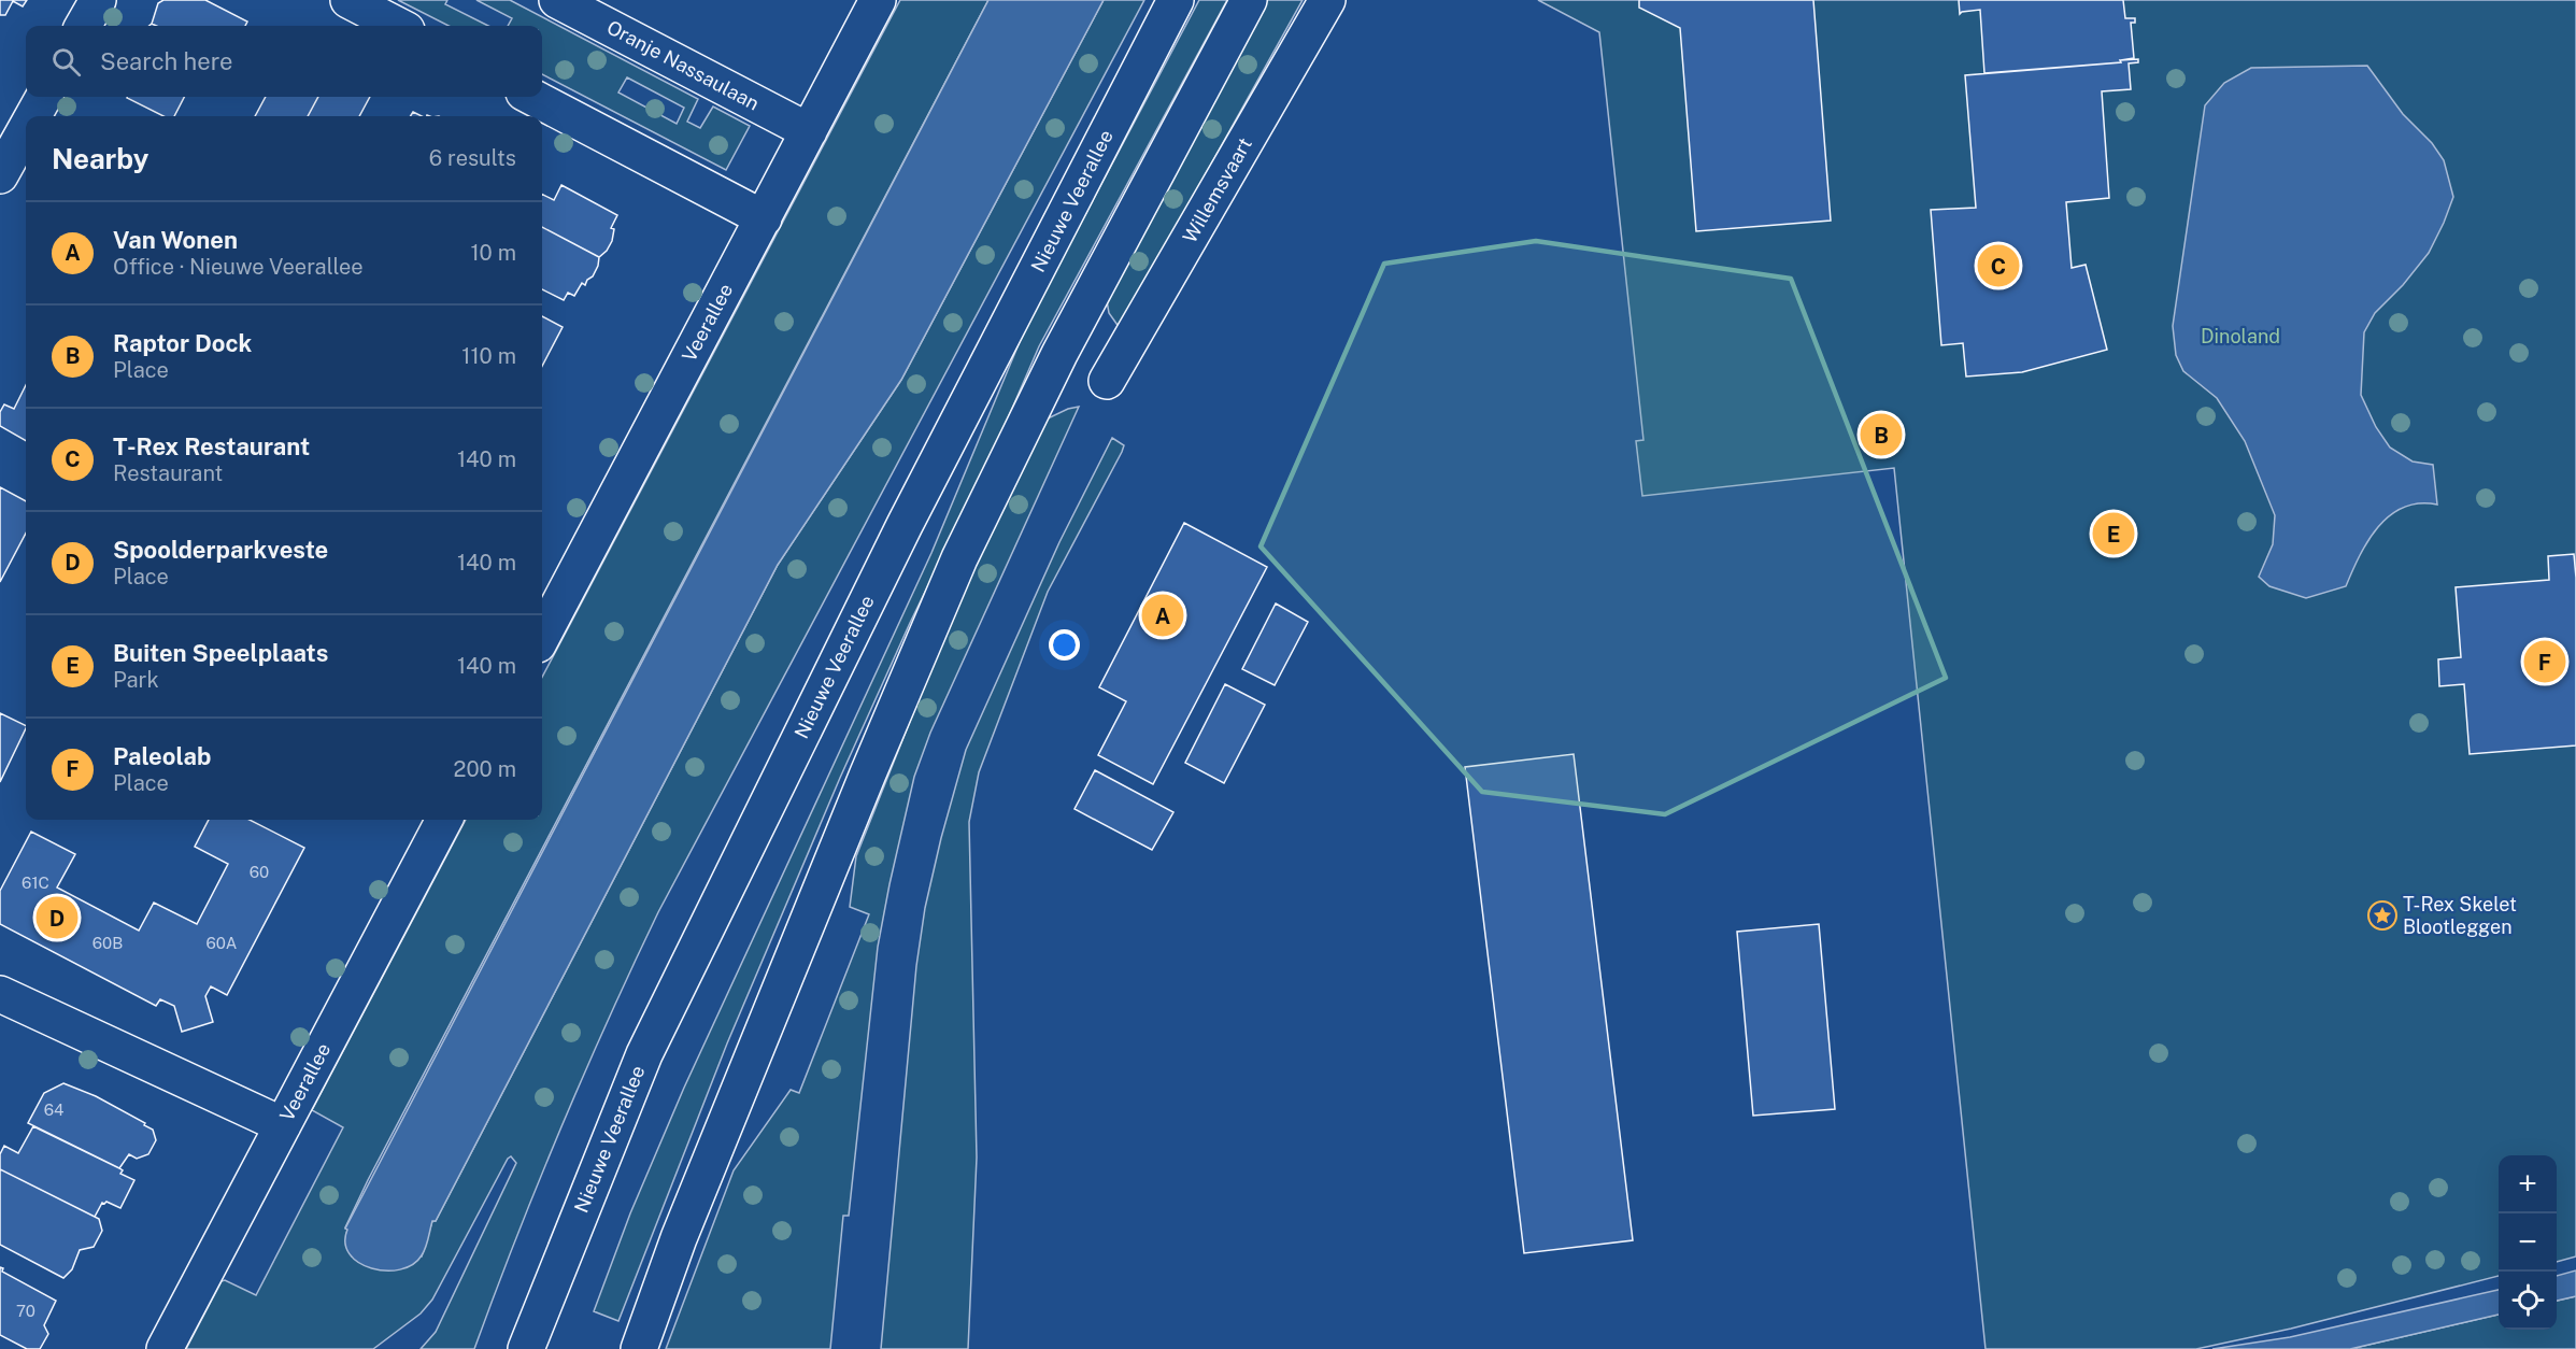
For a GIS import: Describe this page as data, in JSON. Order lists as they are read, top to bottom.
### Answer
{
  "streets": {
    "main road": [
      "Oranje Nassaulaan",
      "Willemsvaart",
      "Nieuwe Veerallee",
      "Veerallee"
    ]
  },
  "crossings": [
    ["Oranje Nassaulaan", "Veerallee"]
  ],
  "parks": ["Dinoland"],
  "places": {
    "place": ["T-Rex Skelet Blootleggen"]
  },
  "house_numbers": [
    "60",
    "61C",
    "60B",
    "60A",
    "64",
    "70"
  ],
  "page": {
    "search": "Search here",
    "heading": ["Nearby", "6 results"],
    "list": [
      {
        "mark": "A",
        "name": "Van Wonen",
        "note": "Office · Nieuwe Veerallee",
        "value": "10 m"
      },
      {
        "mark": "B",
        "name": "Raptor Dock",
        "note": "Place",
        "value": "110 m"
      },
      {
        "mark": "C",
        "name": "T-Rex Restaurant",
        "note": "Restaurant",
        "value": "140 m"
      },
      {
        "mark": "D",
        "name": "Spoolderparkveste",
        "note": "Place",
        "value": "140 m"
      },
      {
        "mark": "E",
        "name": "Buiten Speelplaats",
        "note": "Park",
        "value": "140 m"
      },
      {
        "mark": "F",
        "name": "Paleolab",
        "note": "Place",
        "value": "200 m"
      }
    ],
    "pins": [
      "C",
      "B",
      "E",
      "A",
      "F",
      "D"
    ],
    "map_buttons": ["+", "−"]
  }
}
